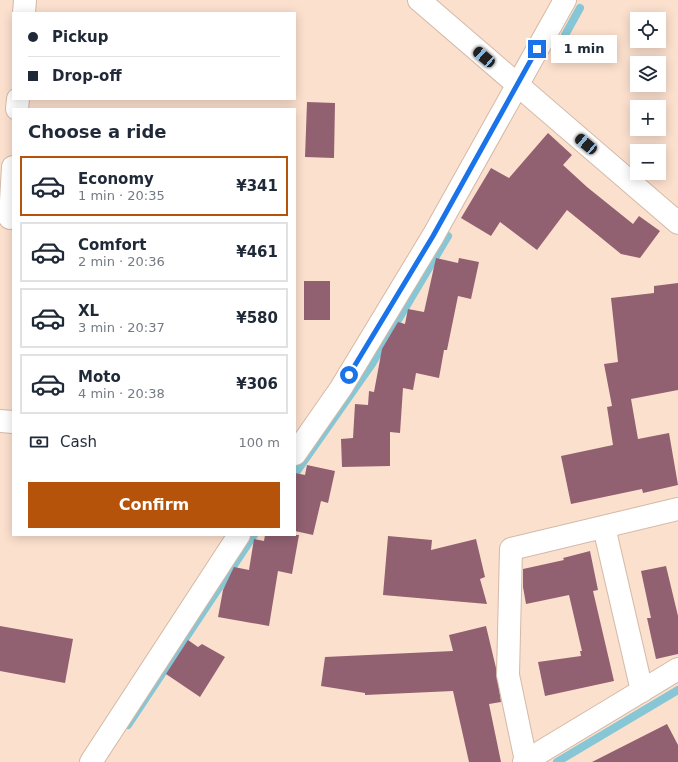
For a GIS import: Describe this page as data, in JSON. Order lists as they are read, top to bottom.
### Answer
{
  "page": {
    "map_buttons": ["+", "−"],
    "banner": ["Pickup", "Drop-off"],
    "bubble": "1 min",
    "heading": "Choose a ride",
    "list": [
      {
        "name": "Economy",
        "note": "1 min · 20:35",
        "value": "¥341"
      },
      {
        "name": "Comfort",
        "note": "2 min · 20:36",
        "value": "¥461"
      },
      {
        "name": "XL",
        "note": "3 min · 20:37",
        "value": "¥580"
      },
      {
        "name": "Moto",
        "note": "4 min · 20:38",
        "value": "¥306"
      }
    ],
    "pay": ["Cash", "100 m"],
    "buttons": "Confirm"
  }
}
